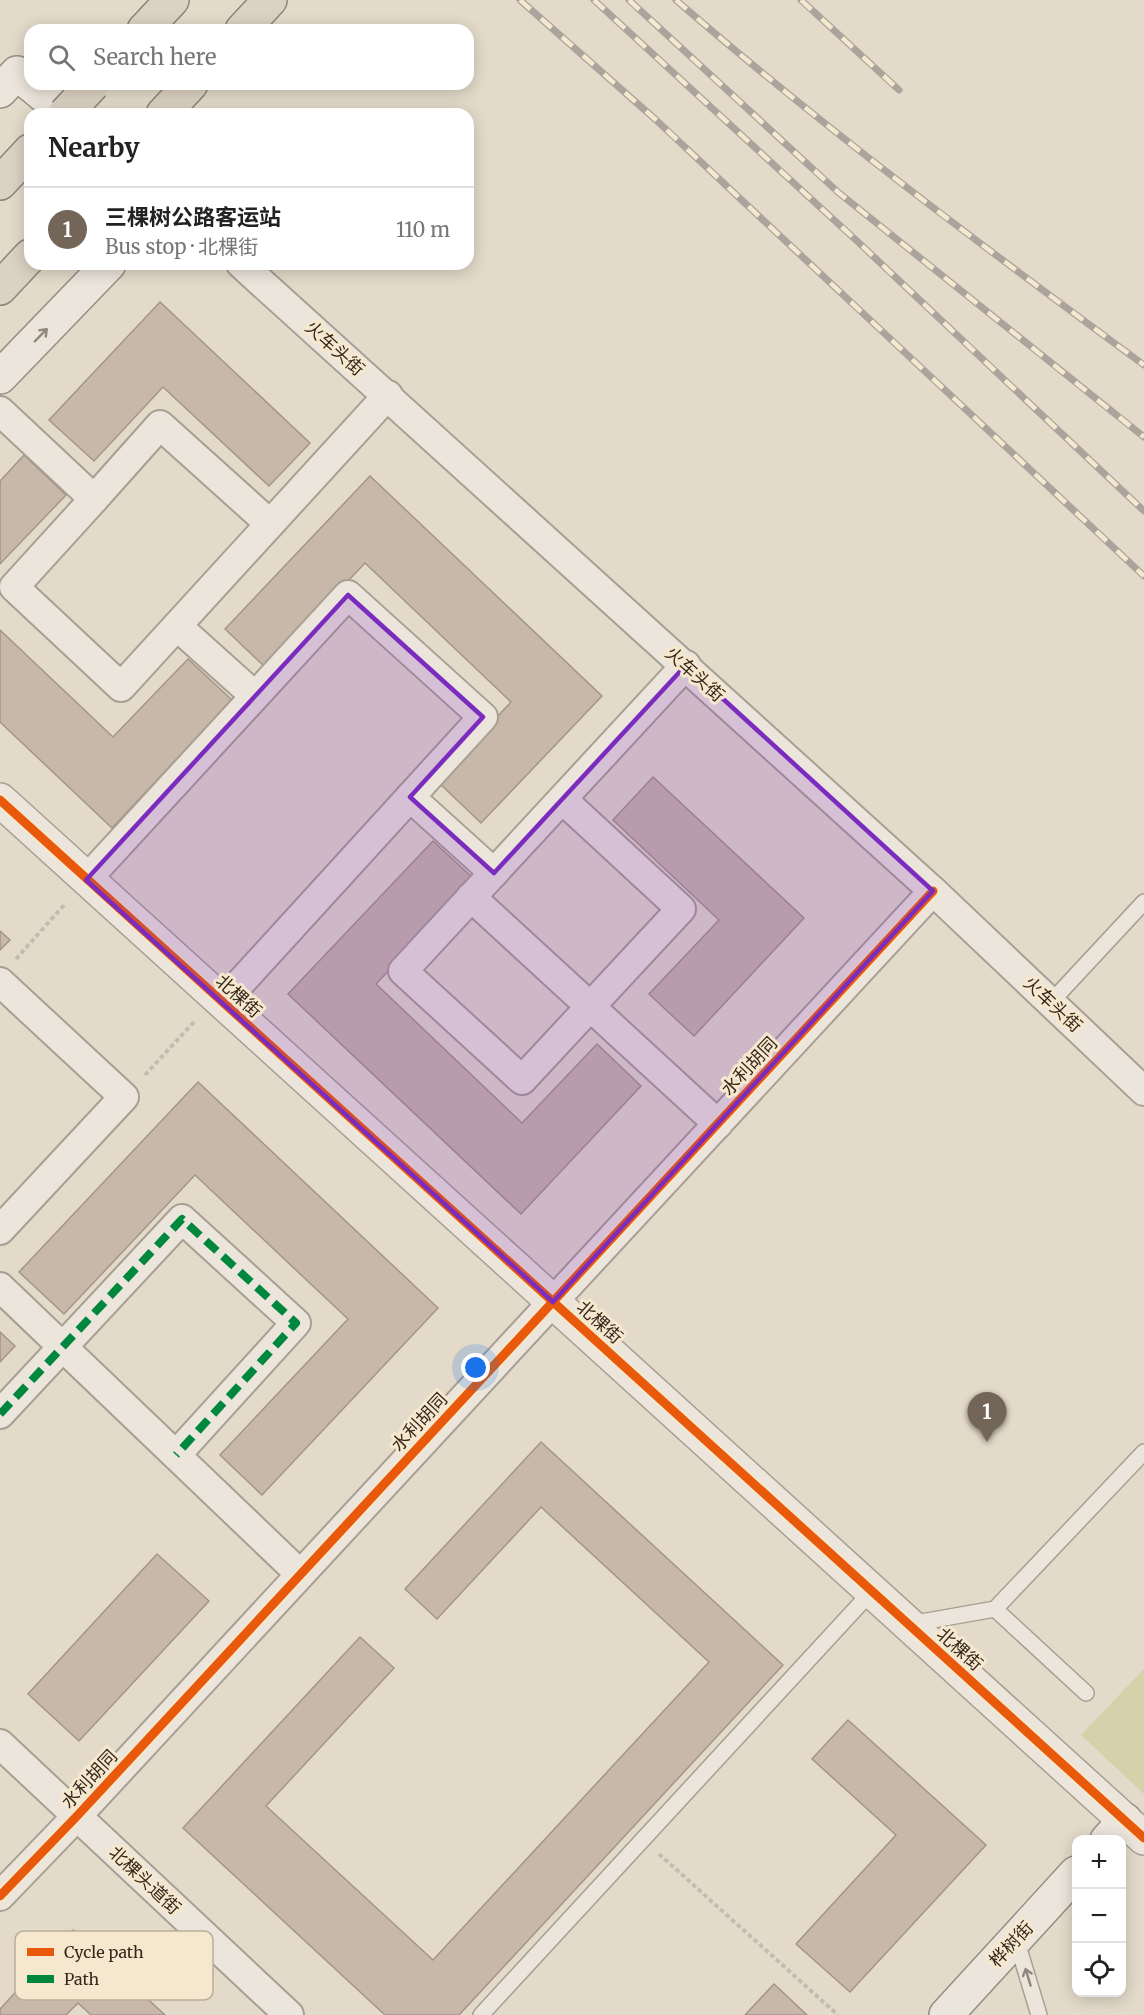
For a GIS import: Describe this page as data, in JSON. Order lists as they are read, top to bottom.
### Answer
{
  "streets": {
    "street": [
      "火车头街",
      "北棵街",
      "水利胡同",
      "北棵头道街",
      "桦树街"
    ]
  },
  "crossings": [
    ["火车头街", "水利胡同"],
    ["北棵街", "水利胡同"],
    ["水利胡同", "北棵头道街"]
  ],
  "legend": ["Cycle path", "Path"],
  "page": {
    "search": "Search here",
    "heading": "Nearby",
    "list": [
      {
        "mark": "1",
        "name": "三棵树公路客运站",
        "note": "Bus stop · 北棵街",
        "value": "110 m"
      }
    ],
    "pins": "1",
    "map_buttons": ["+", "−"]
  }
}
